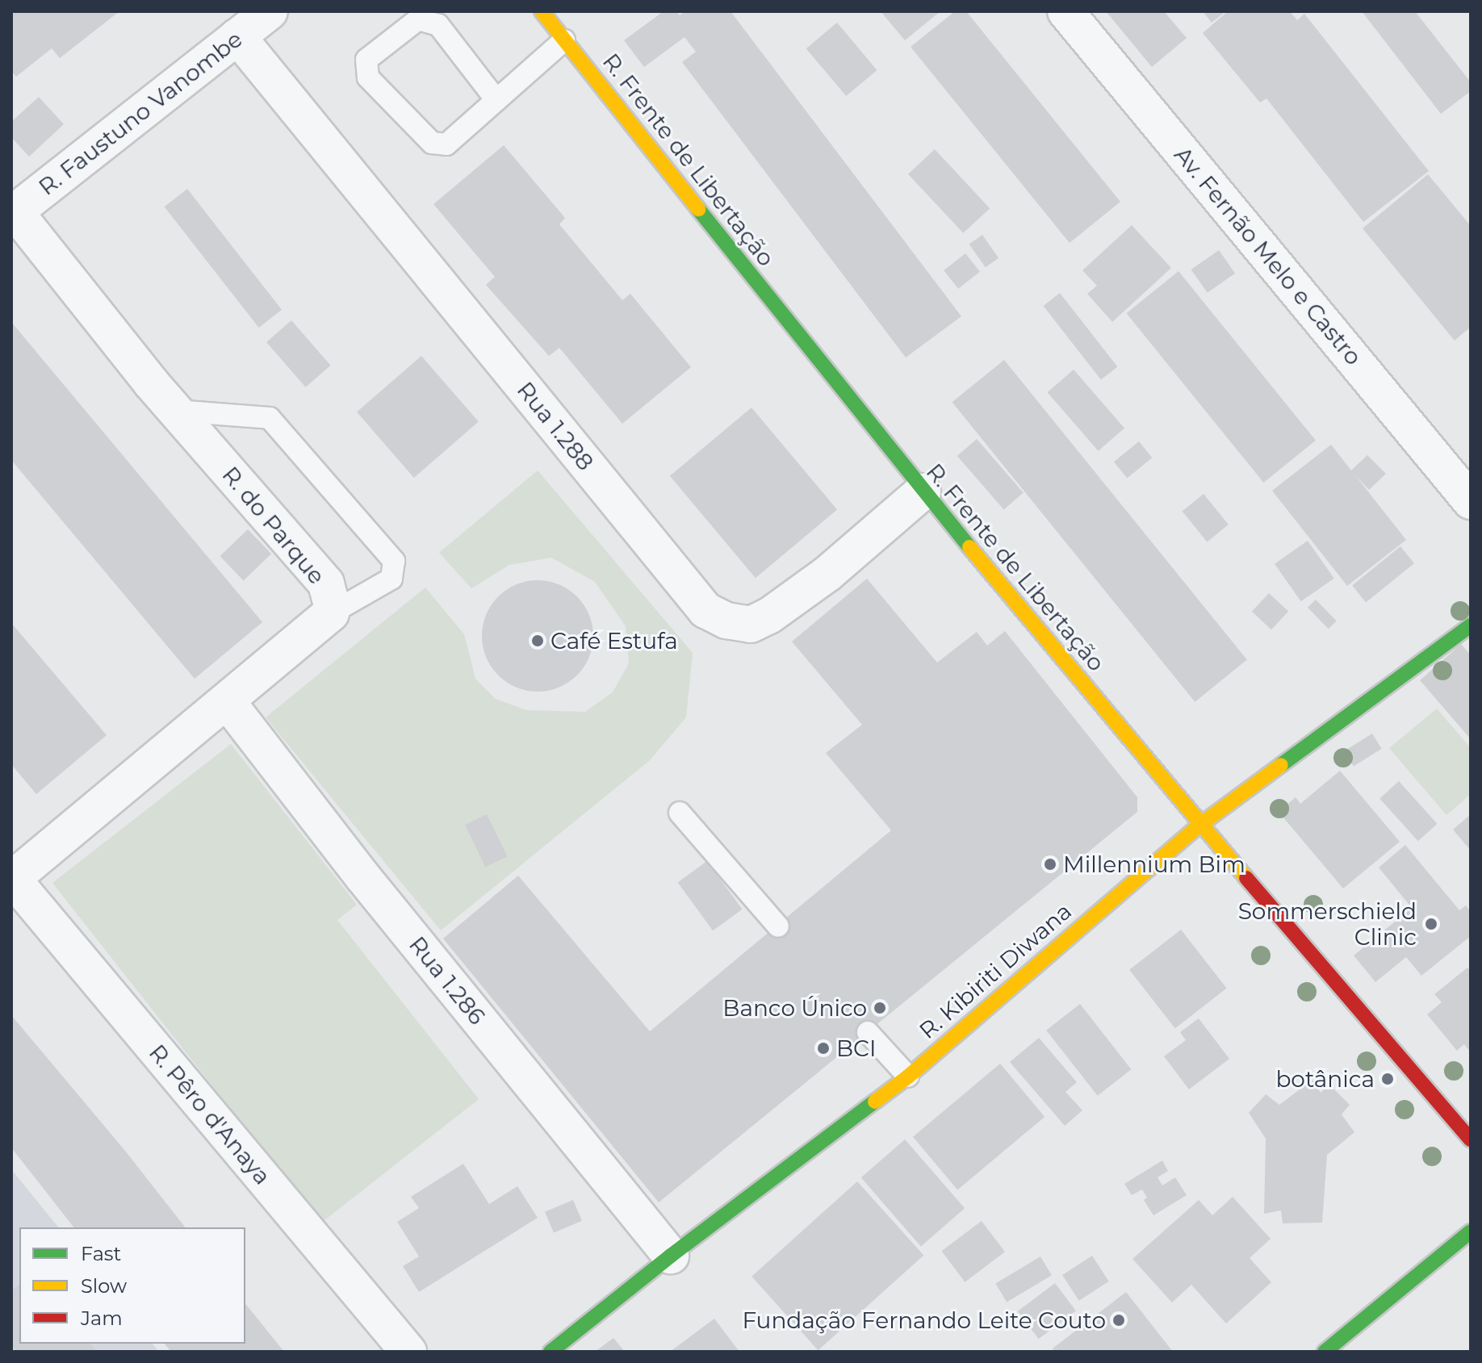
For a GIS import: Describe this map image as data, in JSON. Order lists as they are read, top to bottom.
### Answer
{
  "streets": {
    "street": [
      "R. Faustuno Vanombe",
      "R. Frente de Libertação",
      "Av. Fernão Melo e Castro",
      "Rua 1.288",
      "R. do Parque",
      "R. Kibiriti Diwana",
      "Rua 1.286",
      "R. Pêro d'Anaya"
    ]
  },
  "crossings": [
    ["R. Faustuno Vanombe", "Rua 1.288"],
    ["R. Faustuno Vanombe", "R. do Parque"],
    ["R. Frente de Libertação", "Rua 1.288"],
    ["R. Frente de Libertação", "R. Kibiriti Diwana"],
    ["R. do Parque", "Rua 1.286"],
    ["R. do Parque", "R. Pêro d'Anaya"],
    ["R. Kibiriti Diwana", "Rua 1.286"]
  ],
  "places": [
    "Café Estufa",
    "Millennium Bim",
    "Sommerschield Clinic",
    "Banco Único",
    "BCI",
    "botânica",
    "Fundação Fernando Leite Couto"
  ],
  "legend": ["Fast", "Slow", "Jam"]
}
